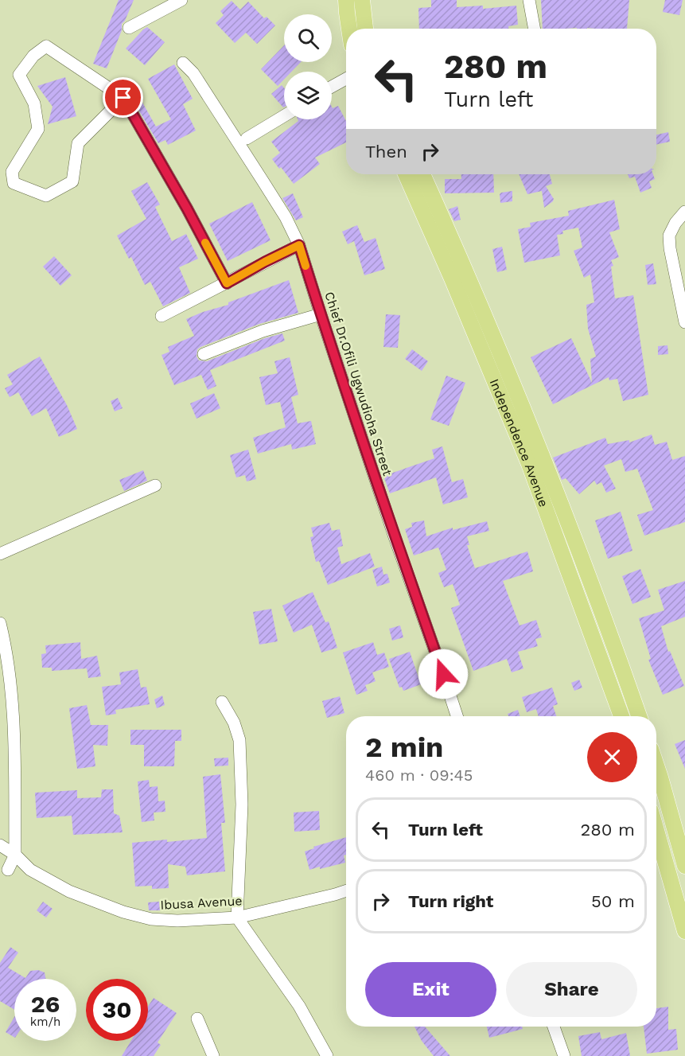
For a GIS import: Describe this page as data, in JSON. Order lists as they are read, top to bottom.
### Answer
{
  "streets": {
    "main road": ["Independence Avenue"],
    "street": ["Chief Dr.Ofili Ugwudioha Street", "Ibusa Avenue"]
  },
  "page": {
    "turn": ["280 m", "Turn left"],
    "then": "Then",
    "heading": ["2 min", "460 m · 09:45"],
    "list": [
      {
        "name": "Turn left",
        "value": "280 m"
      },
      {
        "name": "Turn right",
        "value": "50 m"
      }
    ],
    "buttons": ["Exit", "Share"],
    "speed": "26 km/h",
    "limit": "30"
  }
}
